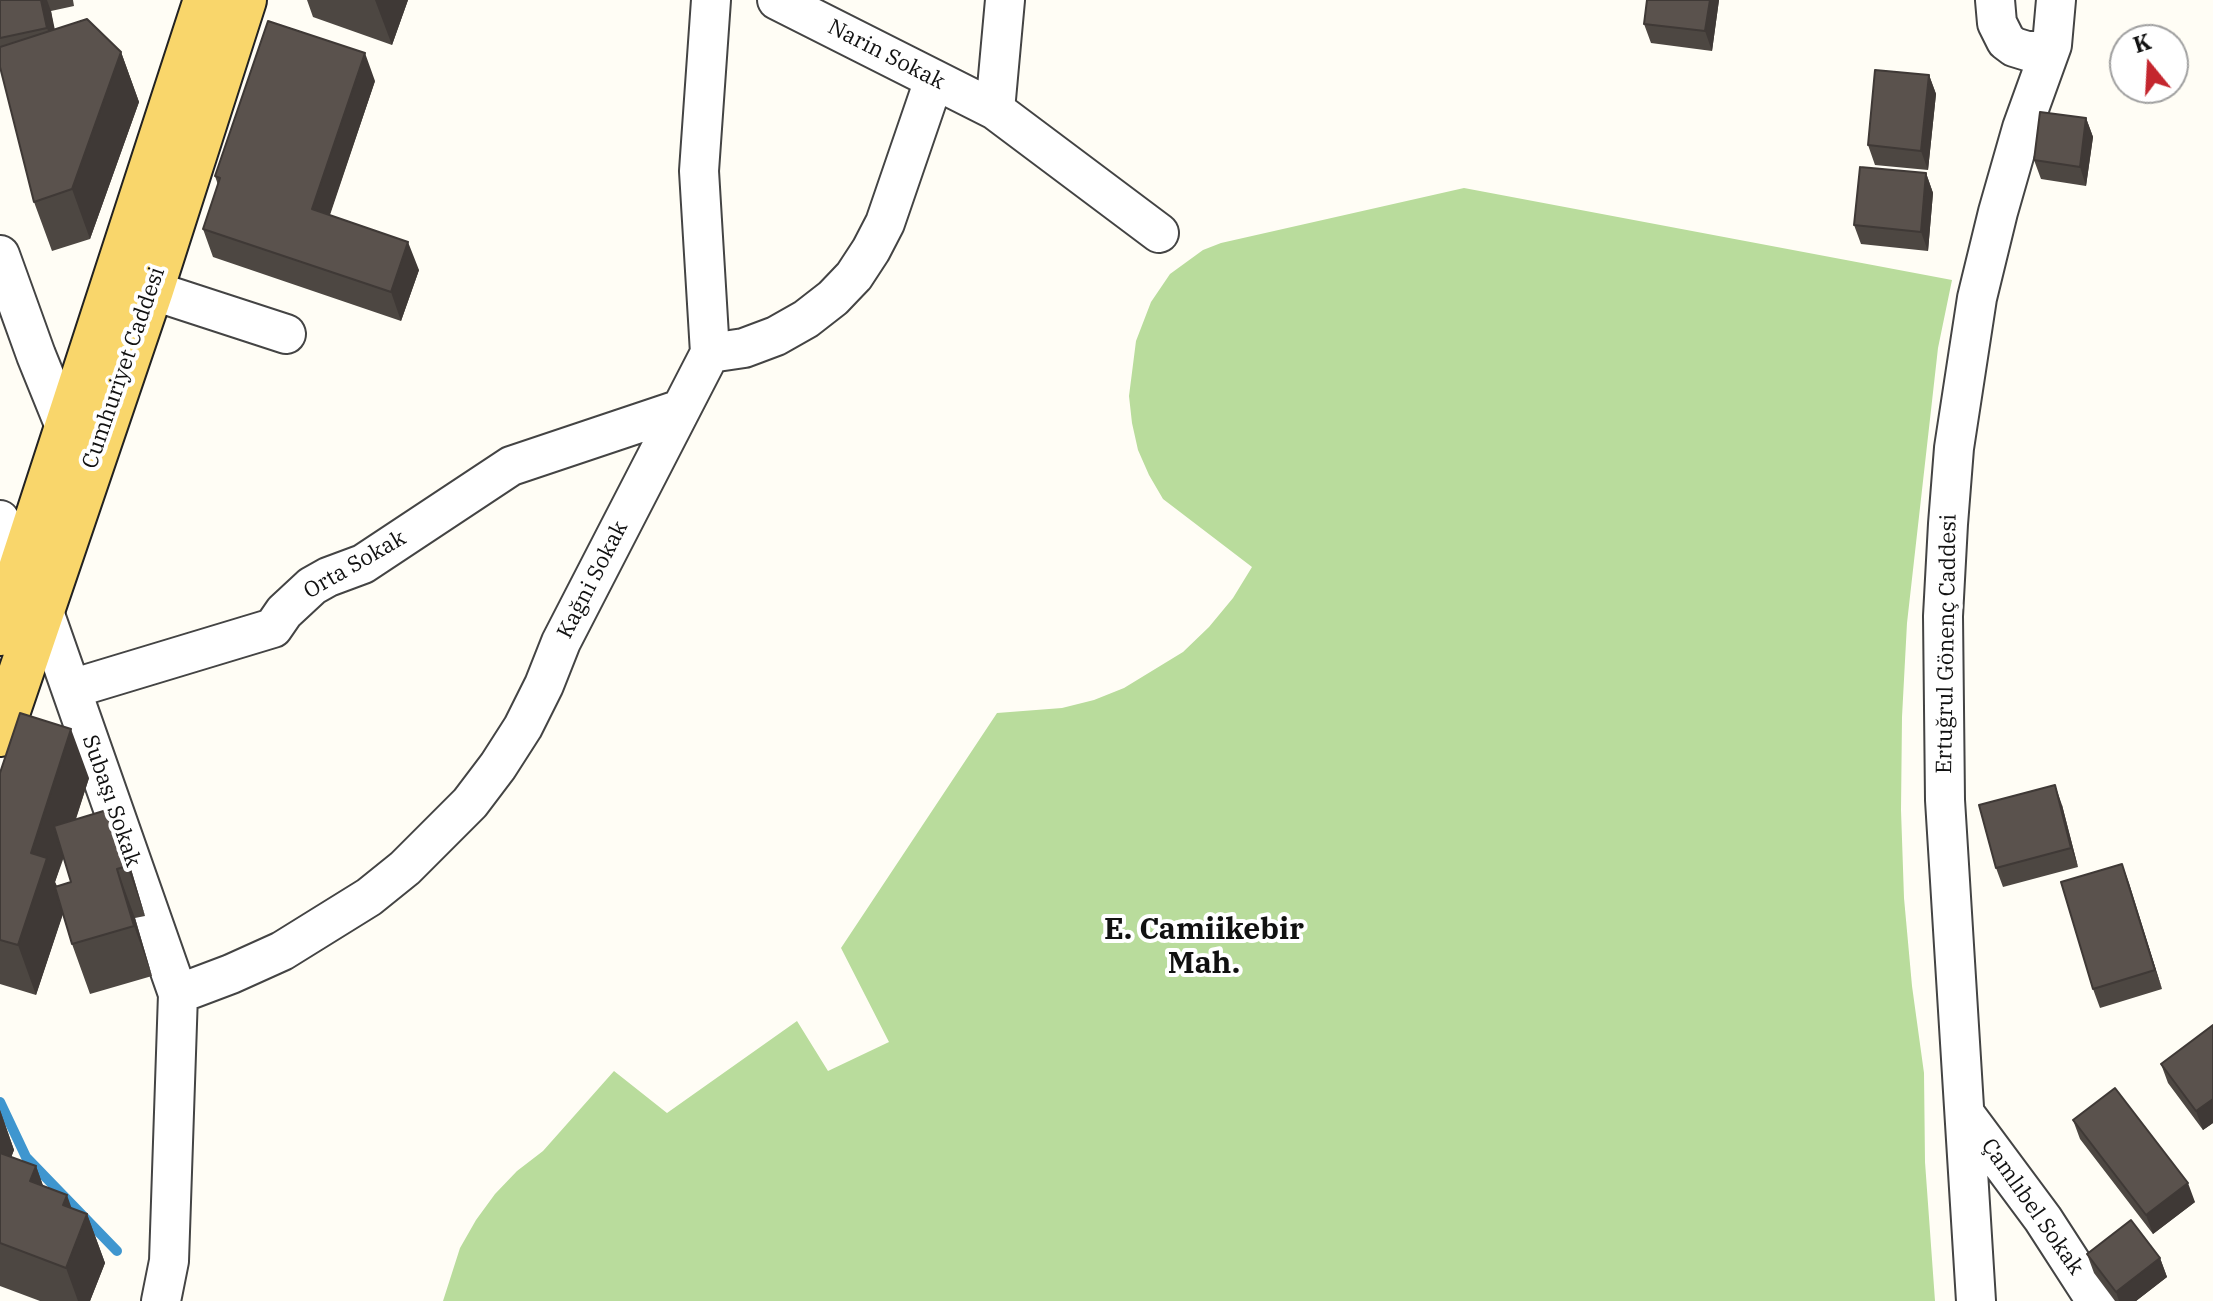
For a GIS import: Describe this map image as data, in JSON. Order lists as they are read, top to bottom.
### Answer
{
  "streets": {
    "main road": ["Cumhuriyet Caddesi"],
    "street": [
      "Narin Sokak",
      "Orta Sokak",
      "Kağni Sokak",
      "Ertuğrul Gönenç Caddesi",
      "Subaşı Sokak",
      "Çamlıbel Sokak"
    ]
  },
  "crossings": [
    ["Cumhuriyet Caddesi", "Subaşı Sokak"],
    ["Orta Sokak", "Kağni Sokak"],
    ["Orta Sokak", "Subaşı Sokak"],
    ["Kağni Sokak", "Subaşı Sokak"],
    ["Ertuğrul Gönenç Caddesi", "Çamlıbel Sokak"]
  ],
  "districts": ["E. Camiikebir Mah."],
  "north": "top"
}
